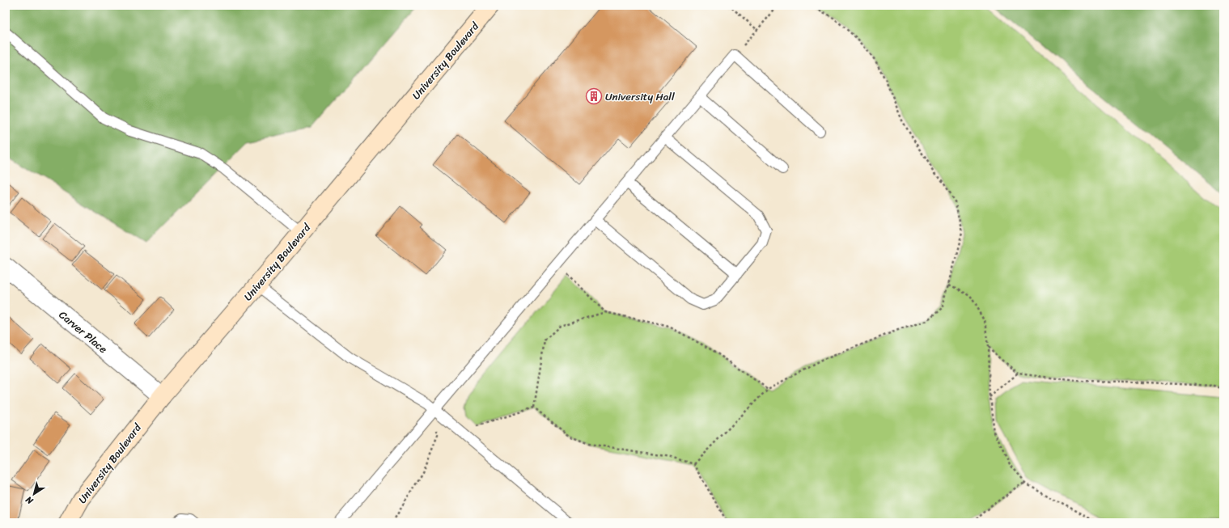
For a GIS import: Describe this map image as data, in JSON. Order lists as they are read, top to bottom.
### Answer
{
  "streets": {
    "street": ["University Boulevard", "Carver Place"]
  },
  "crossings": [
    ["University Boulevard", "Carver Place"]
  ],
  "places": {
    "building": ["University Hall"]
  },
  "north": "bottom left"
}
